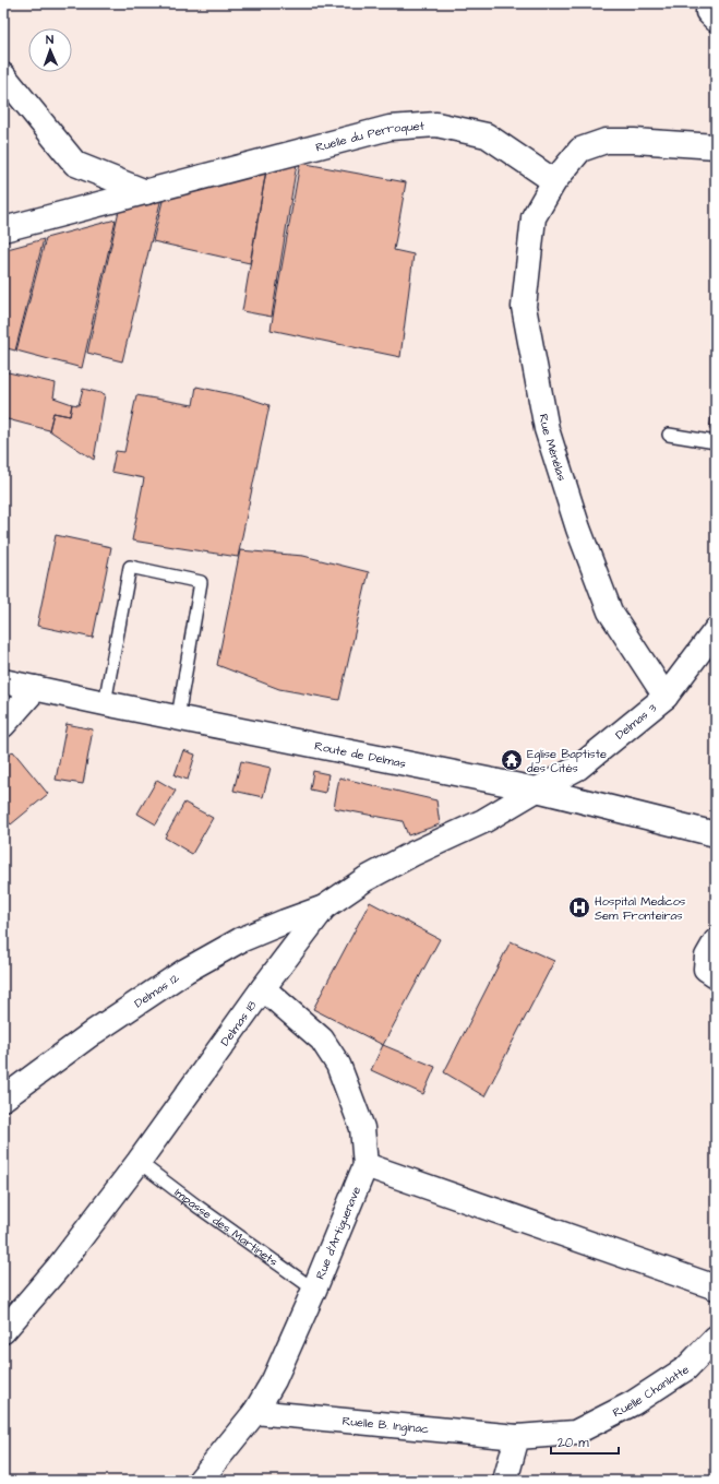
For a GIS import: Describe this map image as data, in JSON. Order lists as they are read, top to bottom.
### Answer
{
  "streets": {
    "street": [
      "Ruelle du Perroquet",
      "Rue Ménélas",
      "Delmas 3",
      "Route de Delmas",
      "Delmas 12",
      "Delmas 18",
      "Rue d'Artiguenave",
      "Ruelle Chanlatte",
      "Ruelle B. Inginac"
    ],
    "lane": ["Impasse des Martinets"]
  },
  "crossings": [
    ["Ruelle du Perroquet", "Rue Ménélas"],
    ["Rue Ménélas", "Delmas 3"],
    ["Delmas 3", "Route de Delmas"],
    ["Delmas 3", "Delmas 18"],
    ["Route de Delmas", "Delmas 18"],
    ["Delmas 12", "Delmas 18"],
    ["Delmas 18", "Impasse des Martinets"],
    ["Delmas 18", "Rue d'Artiguenave"],
    ["Impasse des Martinets", "Rue d'Artiguenave"],
    ["Rue d'Artiguenave", "Ruelle B. Inginac"],
    ["Ruelle Chanlatte", "Ruelle B. Inginac"]
  ],
  "places": {
    "temple": ["Eglise Baptiste des Cités"],
    "hospital": ["Hospital Medicos Sem Fronteiras"]
  },
  "scale_bar": "20 m",
  "north": "top"
}
